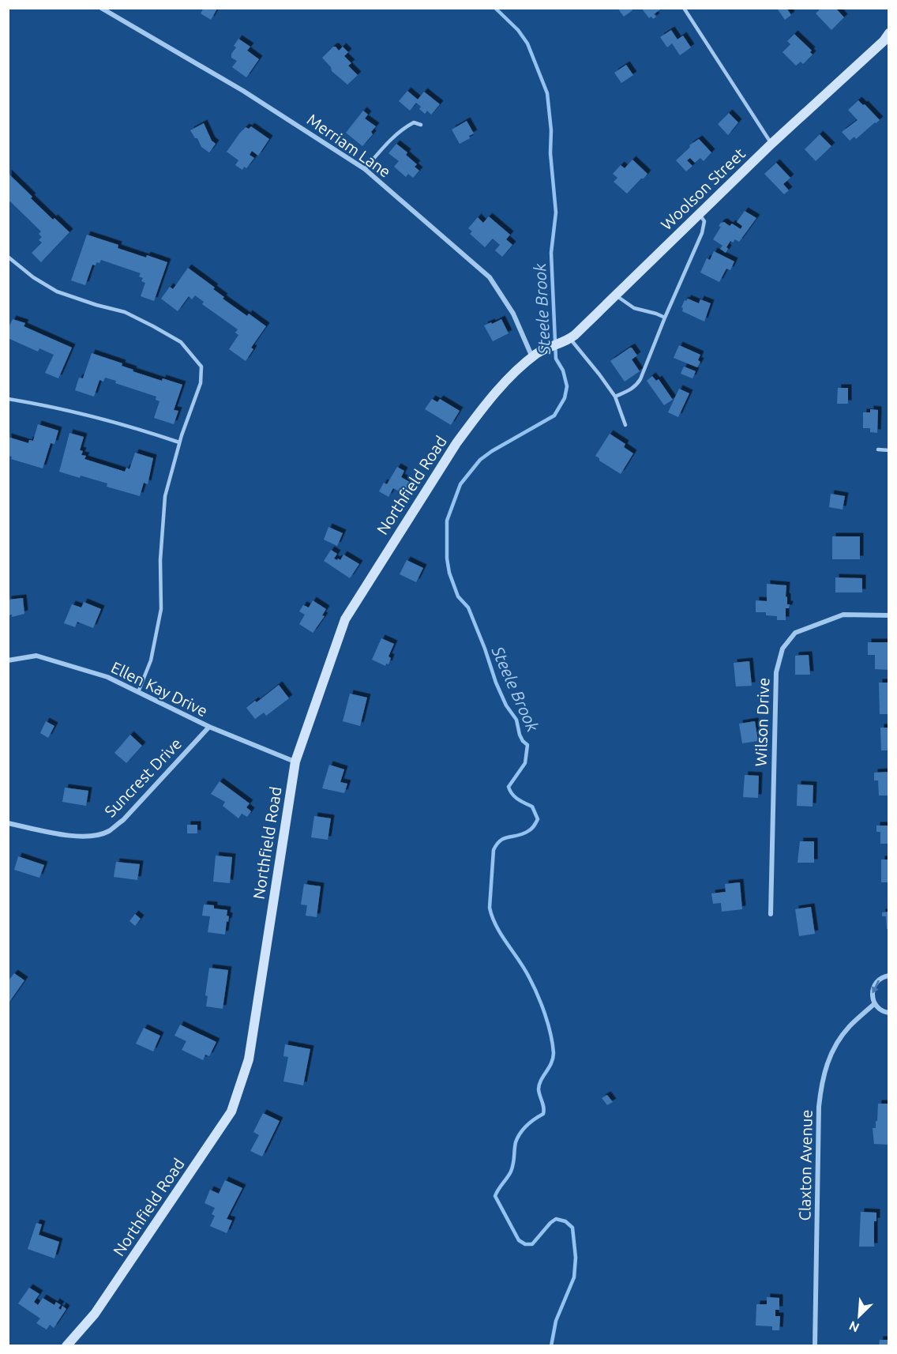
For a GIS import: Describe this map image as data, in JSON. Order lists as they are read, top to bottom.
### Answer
{
  "streets": {
    "street": [
      "Merriam Lane",
      "Woolson Street",
      "Northfield Road",
      "Ellen Kay Drive",
      "Wilson Drive",
      "Suncrest Drive",
      "Claxton Avenue"
    ]
  },
  "crossings": [
    ["Merriam Lane", "Woolson Street"],
    ["Merriam Lane", "Northfield Road"],
    ["Woolson Street", "Northfield Road"],
    ["Northfield Road", "Ellen Kay Drive"],
    ["Ellen Kay Drive", "Suncrest Drive"]
  ],
  "water": ["Steele Brook"],
  "north": "bottom left"
}
